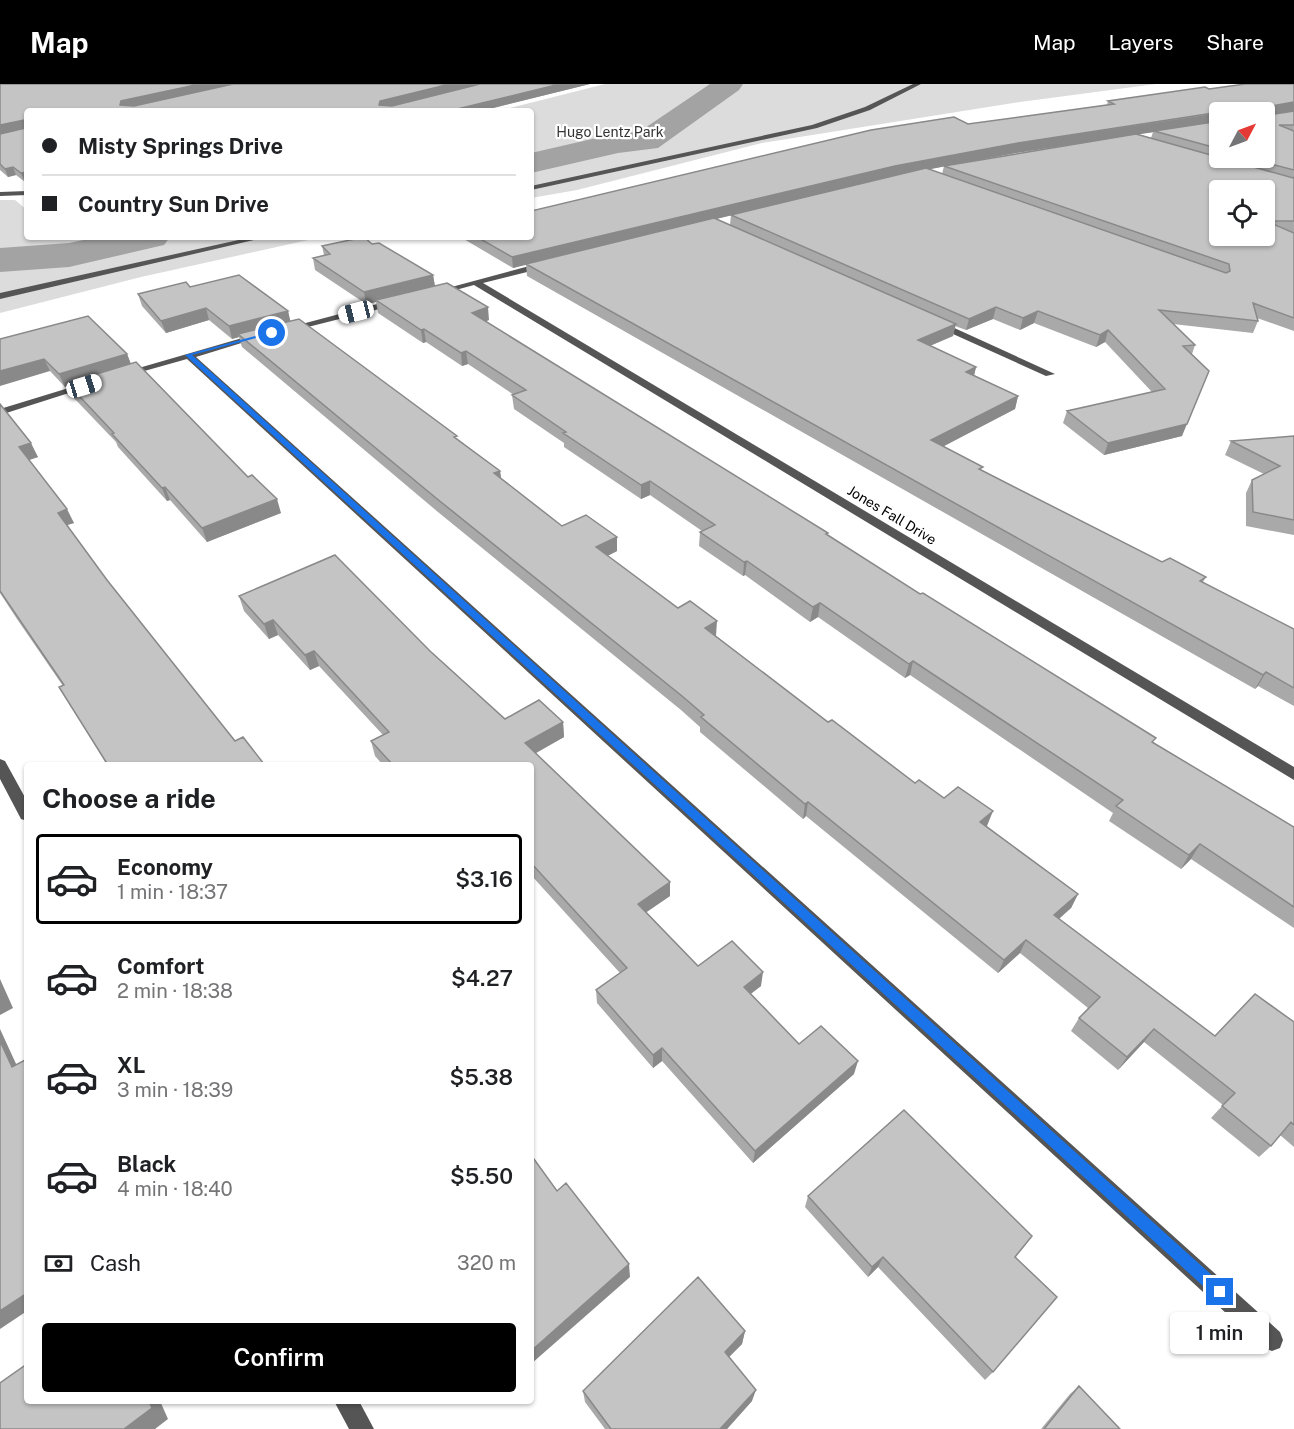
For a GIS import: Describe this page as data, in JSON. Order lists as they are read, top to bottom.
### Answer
{
  "streets": {
    "street": ["Jones Fall Drive"]
  },
  "parks": ["Hugo Lentz Park"],
  "north": "top right",
  "page": {
    "header": "Map",
    "nav": ["Map", "Layers", "Share"],
    "banner": ["Misty Springs Drive", "Country Sun Drive"],
    "heading": "Choose a ride",
    "list": [
      {
        "name": "Economy",
        "note": "1 min · 18:37",
        "value": "$3.16"
      },
      {
        "name": "Comfort",
        "note": "2 min · 18:38",
        "value": "$4.27"
      },
      {
        "name": "XL",
        "note": "3 min · 18:39",
        "value": "$5.38"
      },
      {
        "name": "Black",
        "note": "4 min · 18:40",
        "value": "$5.50"
      }
    ],
    "pay": ["Cash", "320 m"],
    "buttons": "Confirm",
    "bubble": "1 min"
  }
}
